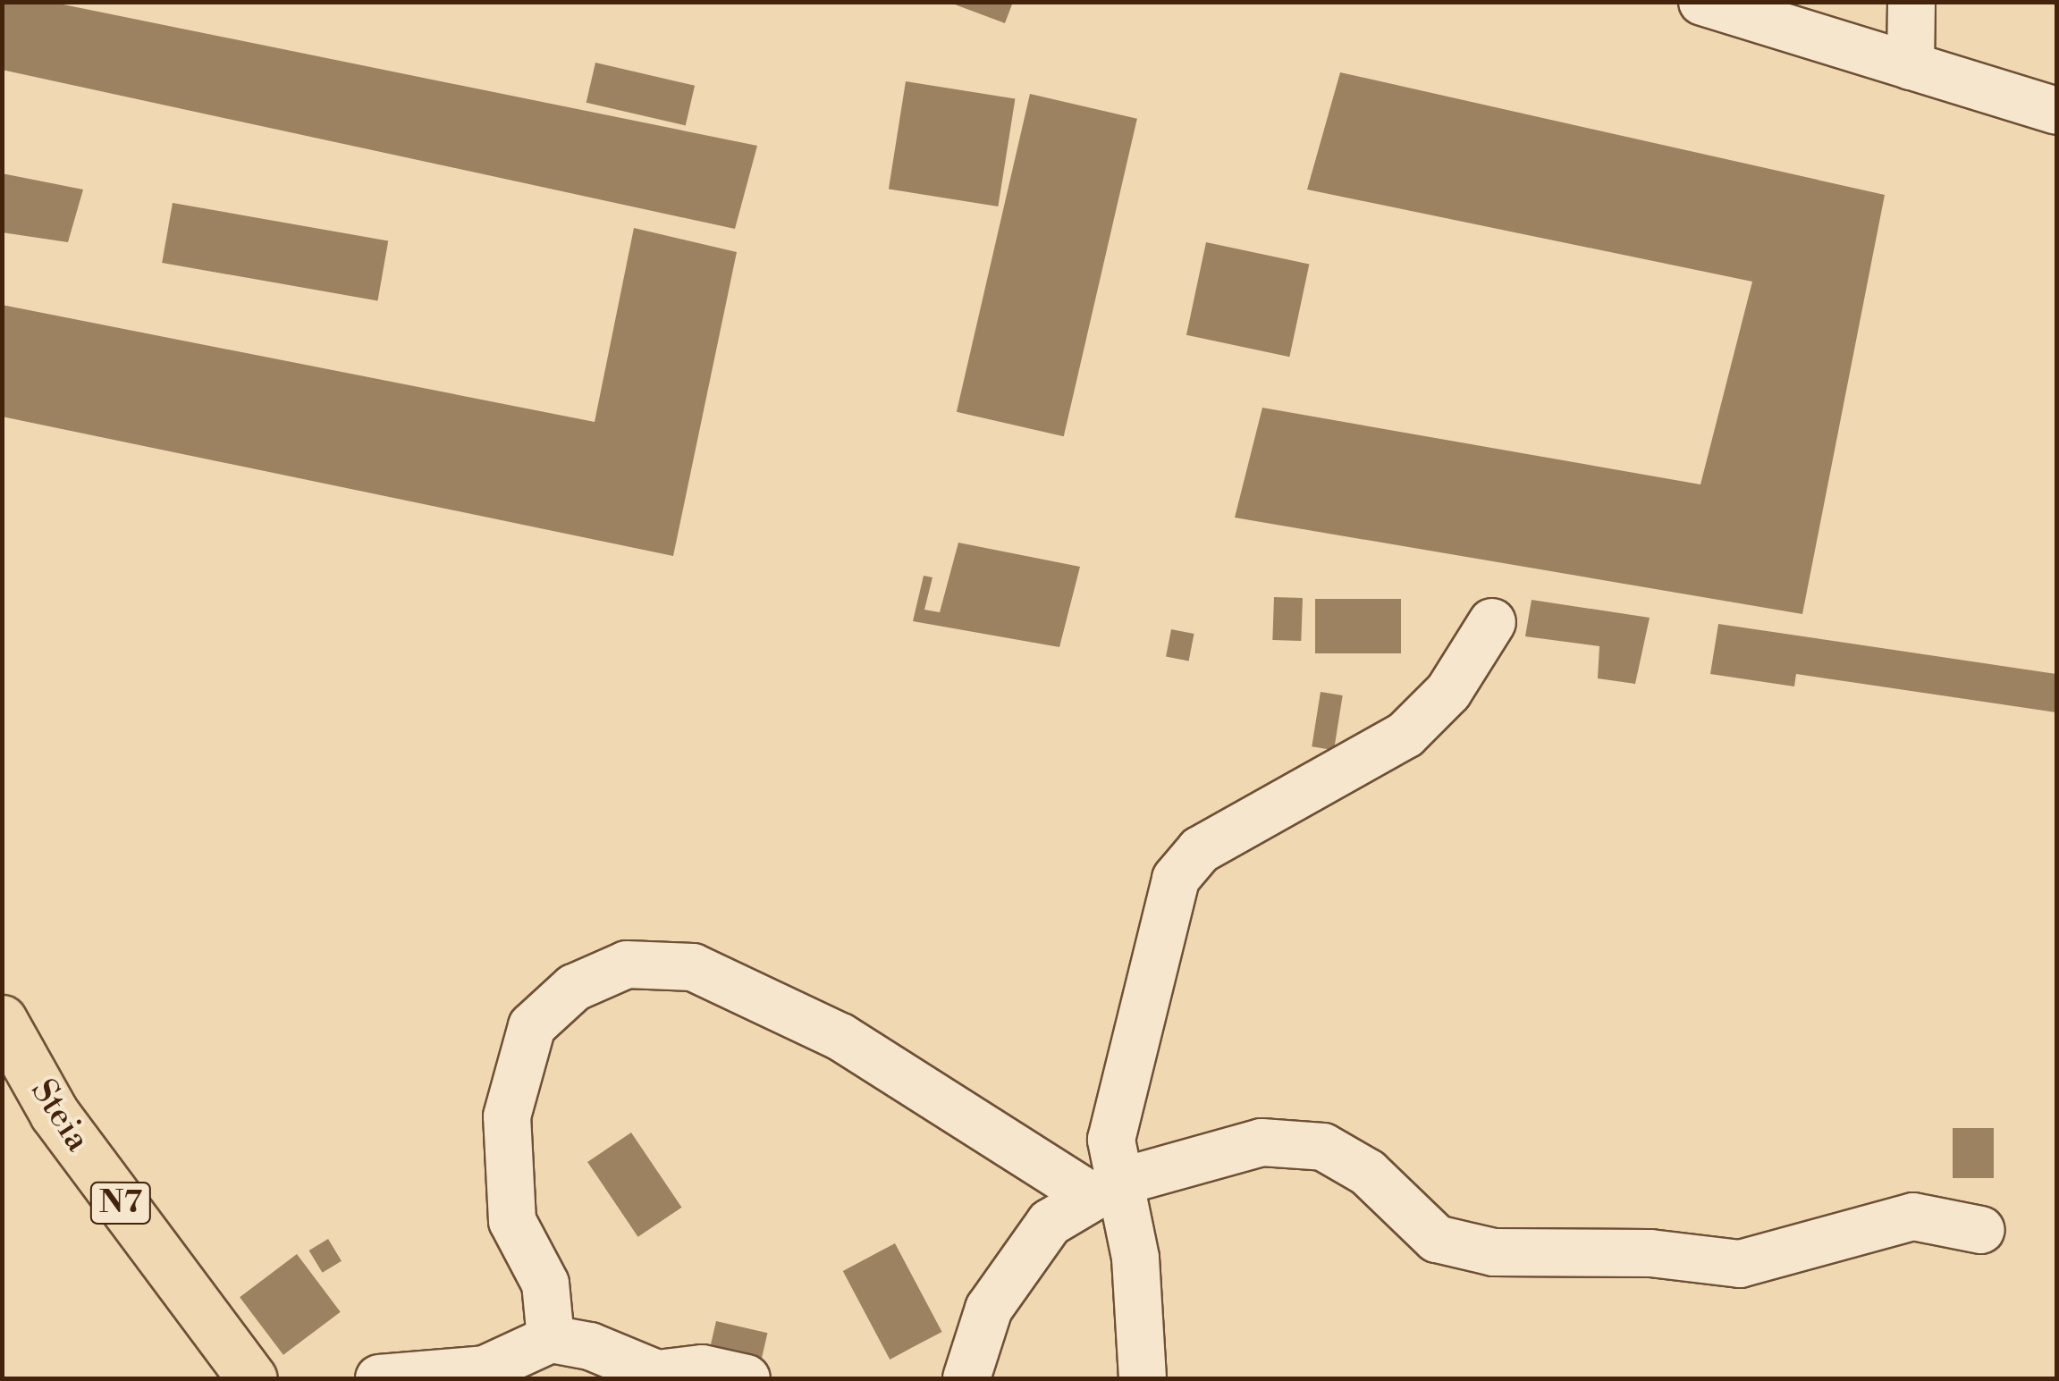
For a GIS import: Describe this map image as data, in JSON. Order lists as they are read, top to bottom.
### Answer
{
  "streets": {
    "main road": ["Steia", "N7"]
  }
}
